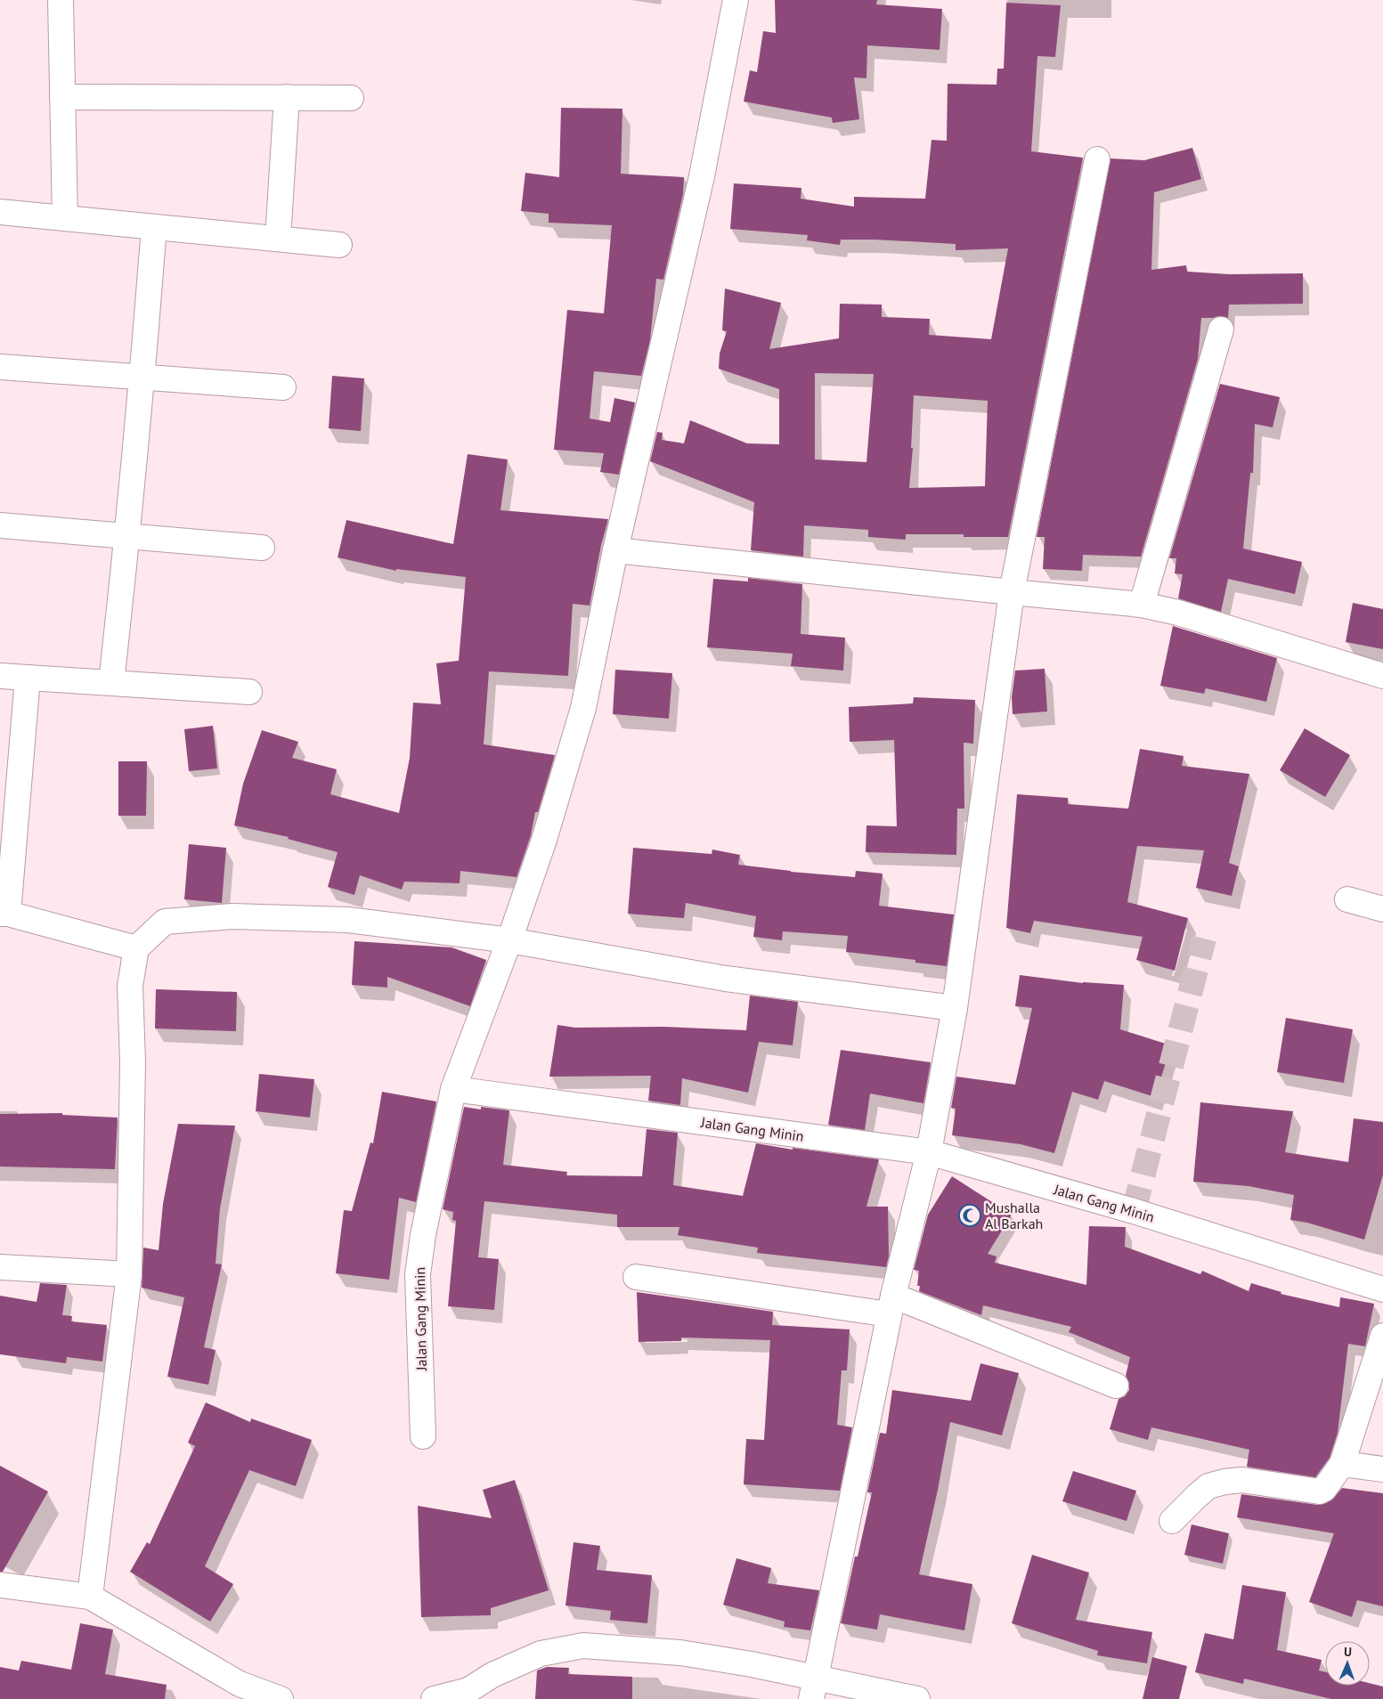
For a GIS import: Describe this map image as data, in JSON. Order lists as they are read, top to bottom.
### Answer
{
  "streets": {
    "street": ["Jalan Gang Minin"]
  },
  "places": {
    "mosque": ["Mushalla Al Barkah"]
  },
  "north": "top"
}
